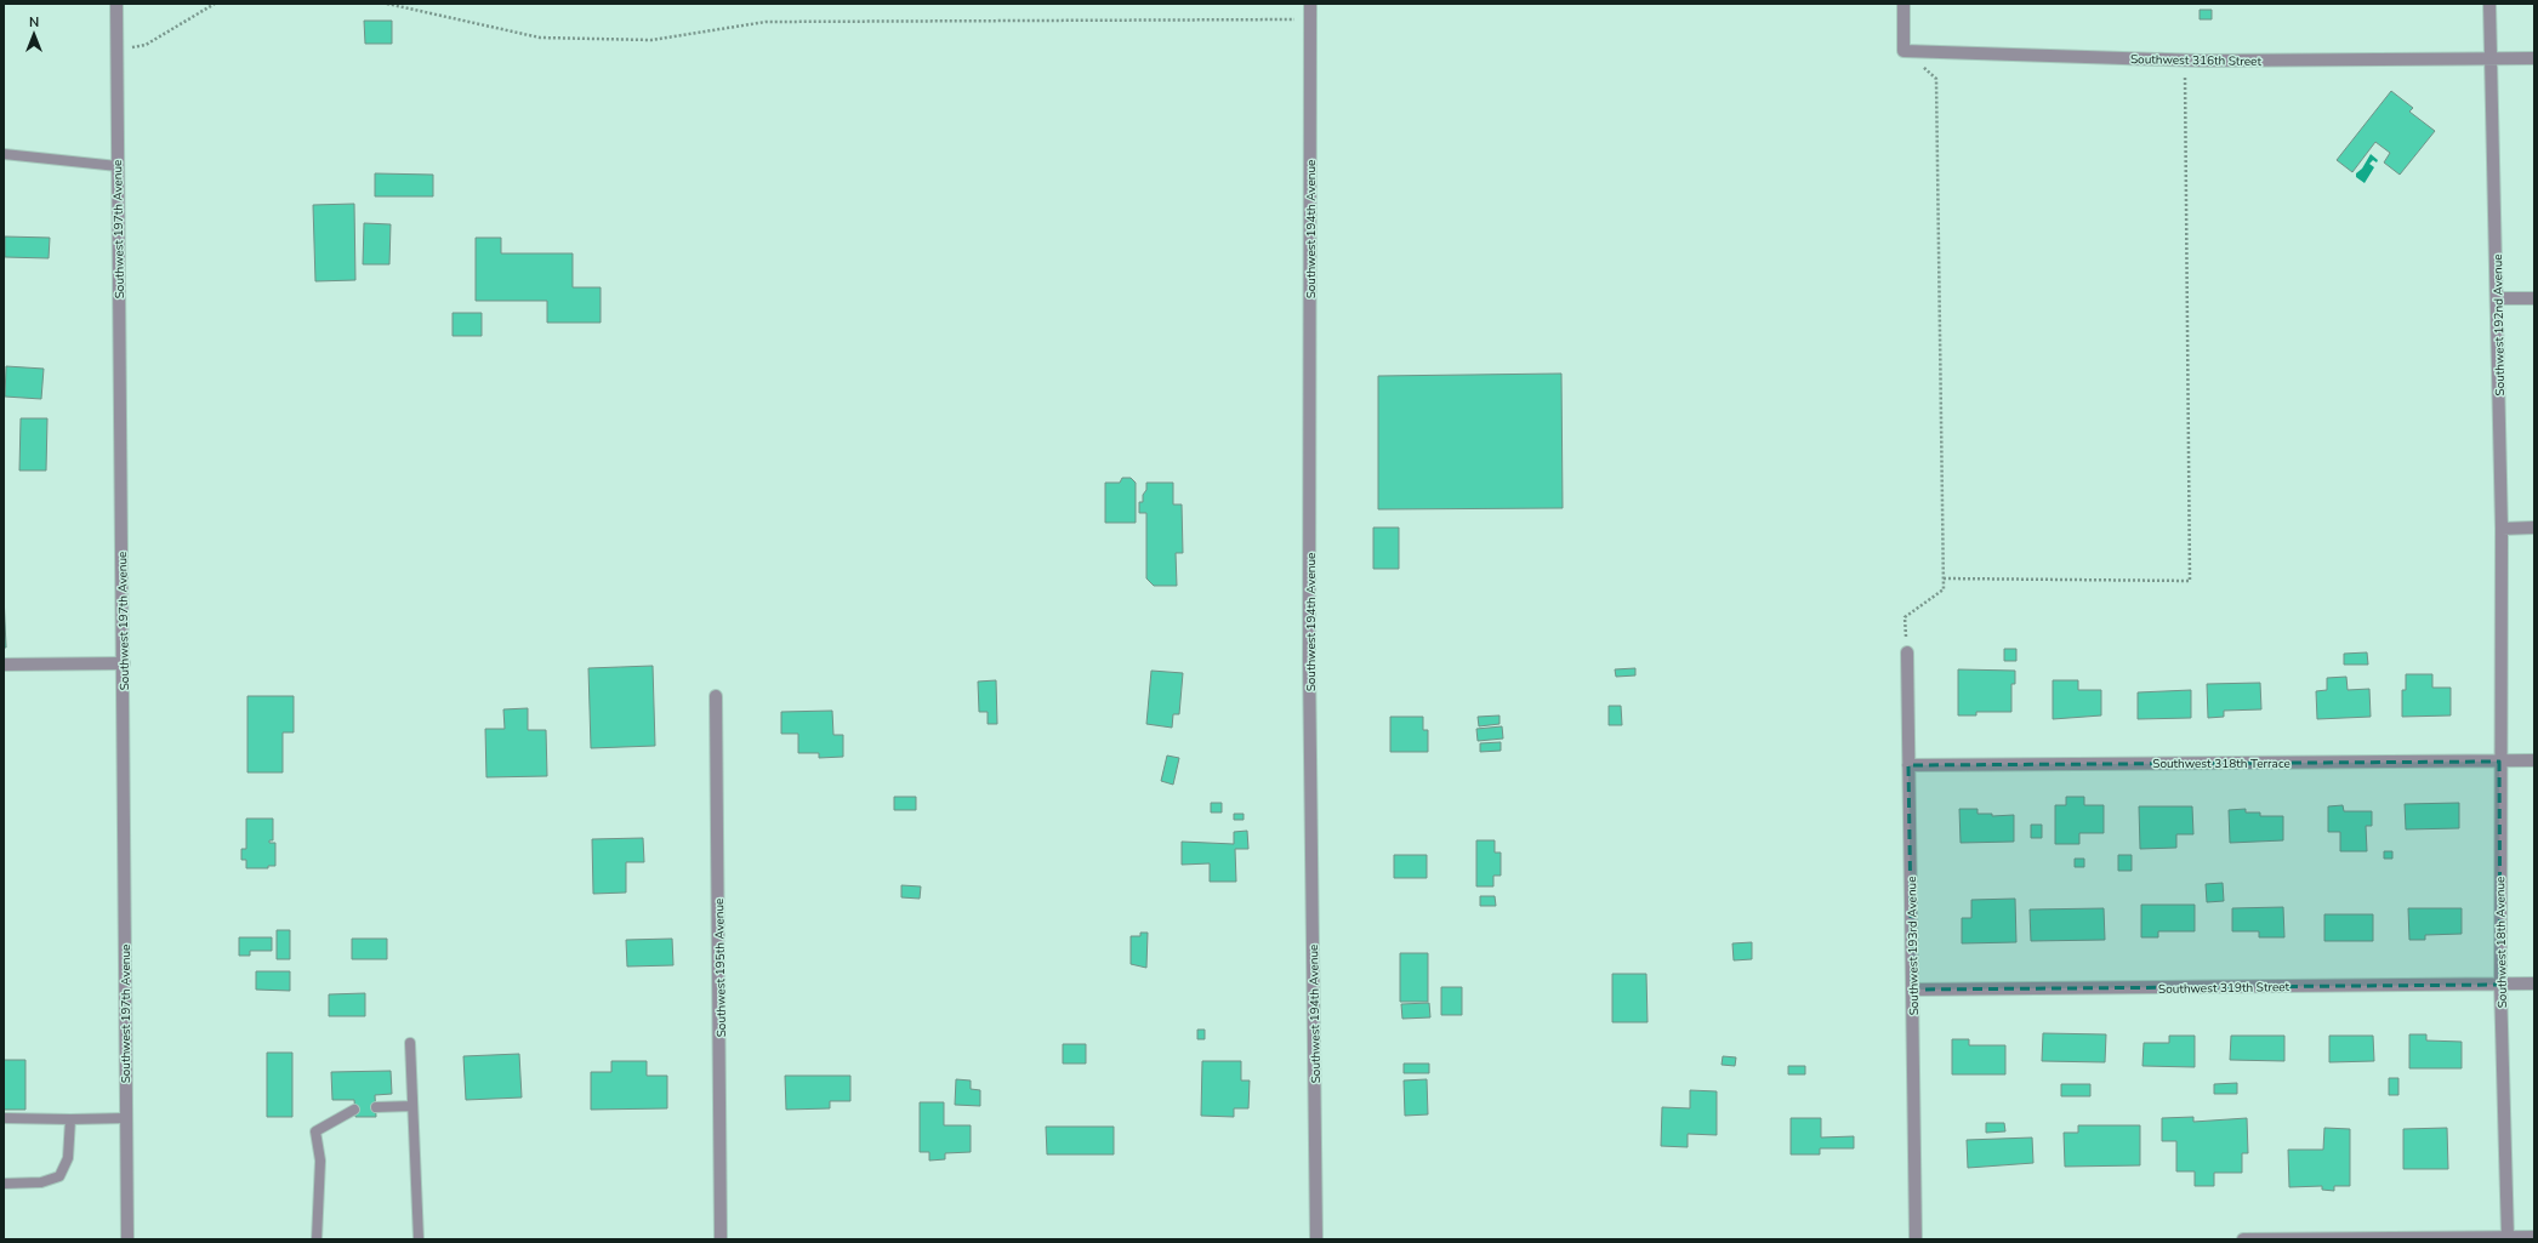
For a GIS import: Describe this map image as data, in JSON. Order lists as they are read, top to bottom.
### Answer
{
  "streets": {
    "street": [
      "Southwest 316th Street",
      "Southwest 197th Avenue",
      "Southwest 194th Avenue",
      "Southwest 192nd Avenue",
      "Southwest 318th Terrace",
      "Southwest 18th Avenue",
      "Southwest 193rd Avenue",
      "Southwest 195th Avenue",
      "Southwest 319th Street"
    ]
  },
  "crossings": [
    ["Southwest 316th Street", "Southwest 192nd Avenue"],
    ["Southwest 192nd Avenue", "Southwest 18th Avenue"],
    ["Southwest 318th Terrace", "Southwest 18th Avenue"],
    ["Southwest 318th Terrace", "Southwest 193rd Avenue"],
    ["Southwest 18th Avenue", "Southwest 319th Street"],
    ["Southwest 193rd Avenue", "Southwest 319th Street"]
  ],
  "north": "top"
}
